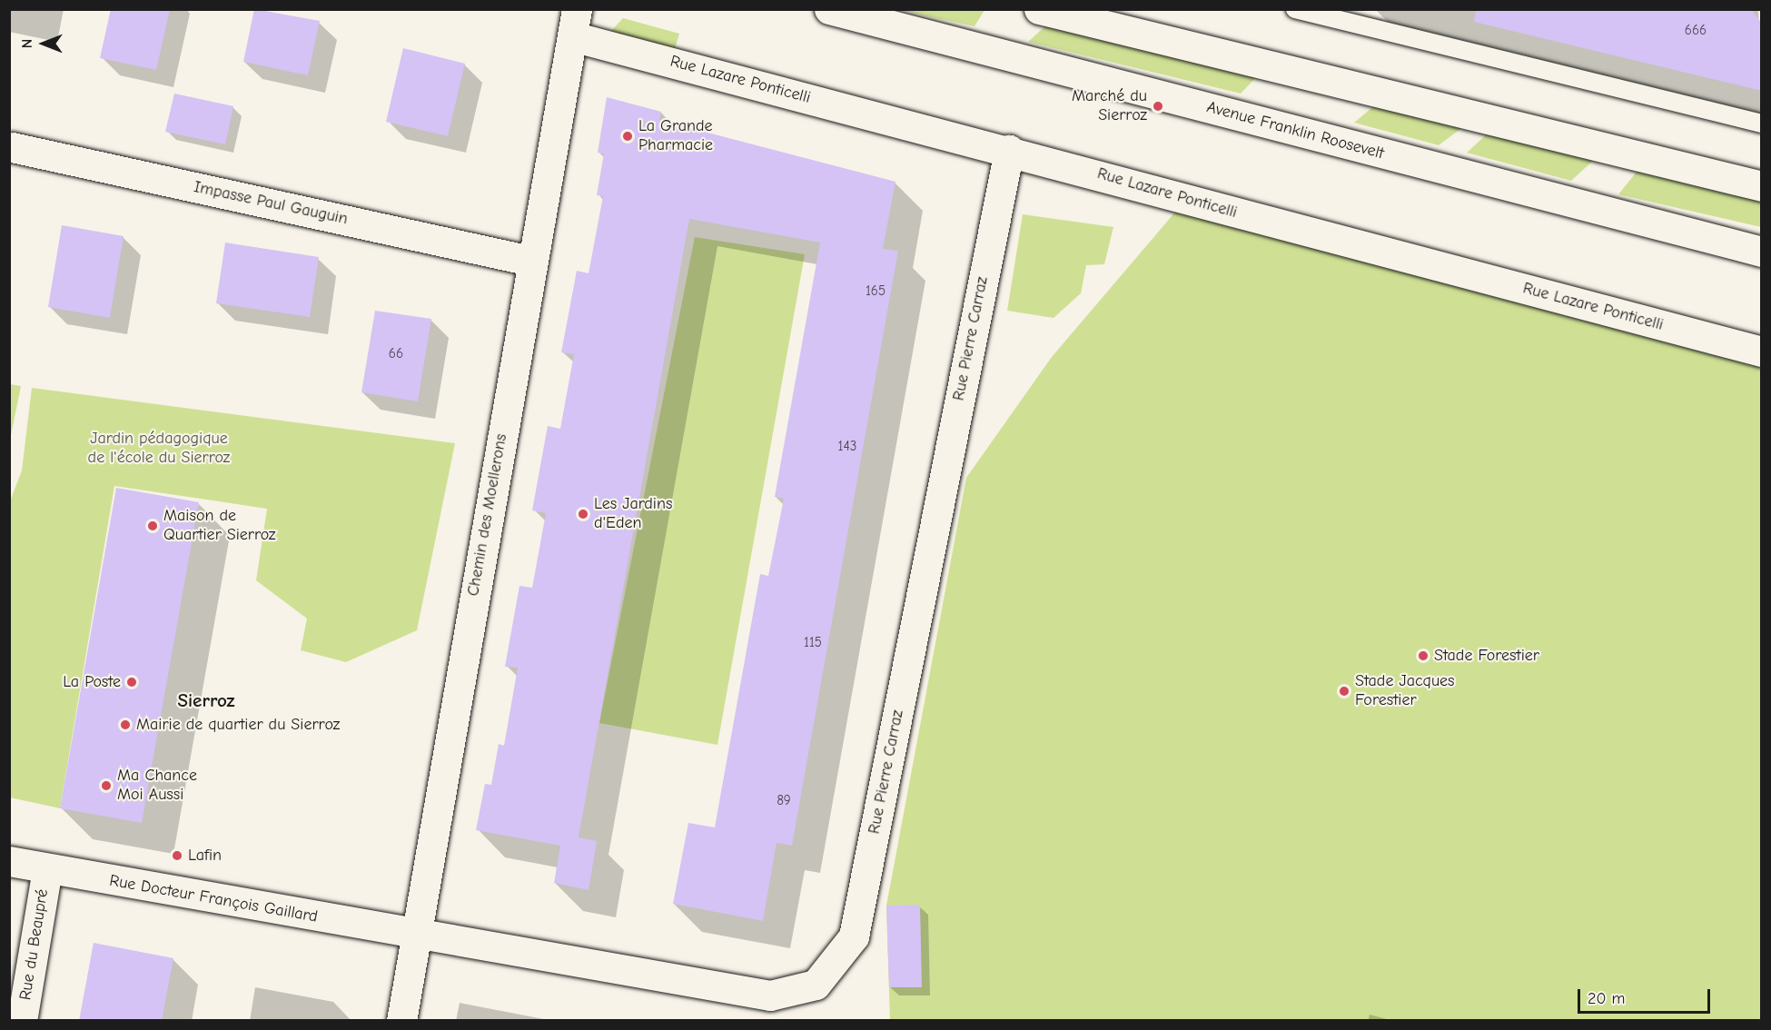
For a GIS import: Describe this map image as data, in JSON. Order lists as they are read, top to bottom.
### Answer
{
  "streets": {
    "street": [
      "Rue Lazare Ponticelli",
      "Avenue Franklin Roosevelt",
      "Impasse Paul Gauguin",
      "Rue Pierre Carraz",
      "Chemin des Moellerons",
      "Rue Docteur François Gaillard",
      "Rue du Beaupré"
    ]
  },
  "crossings": [
    ["Rue Lazare Ponticelli", "Rue Pierre Carraz"],
    ["Rue Lazare Ponticelli", "Chemin des Moellerons"],
    ["Impasse Paul Gauguin", "Chemin des Moellerons"],
    ["Rue Pierre Carraz", "Chemin des Moellerons"],
    ["Rue Pierre Carraz", "Rue Docteur François Gaillard"],
    ["Chemin des Moellerons", "Rue Docteur François Gaillard"],
    ["Rue Docteur François Gaillard", "Rue du Beaupré"]
  ],
  "districts": ["Sierroz"],
  "parks": ["Jardin pédagogique de l'école du Sierroz"],
  "places": [
    "Marché du Sierroz",
    "La Grande Pharmacie",
    "Les Jardins d'Eden",
    "Maison de Quartier Sierroz",
    "Stade Forestier",
    "La Poste",
    "Stade Jacques Forestier",
    "Mairie de quartier du Sierroz",
    "Ma Chance Moi Aussi",
    "Lafin"
  ],
  "house_numbers": [
    "666",
    "165",
    "66",
    "143",
    "115",
    "89"
  ],
  "scale_bar": "20 m",
  "north": "left"
}
